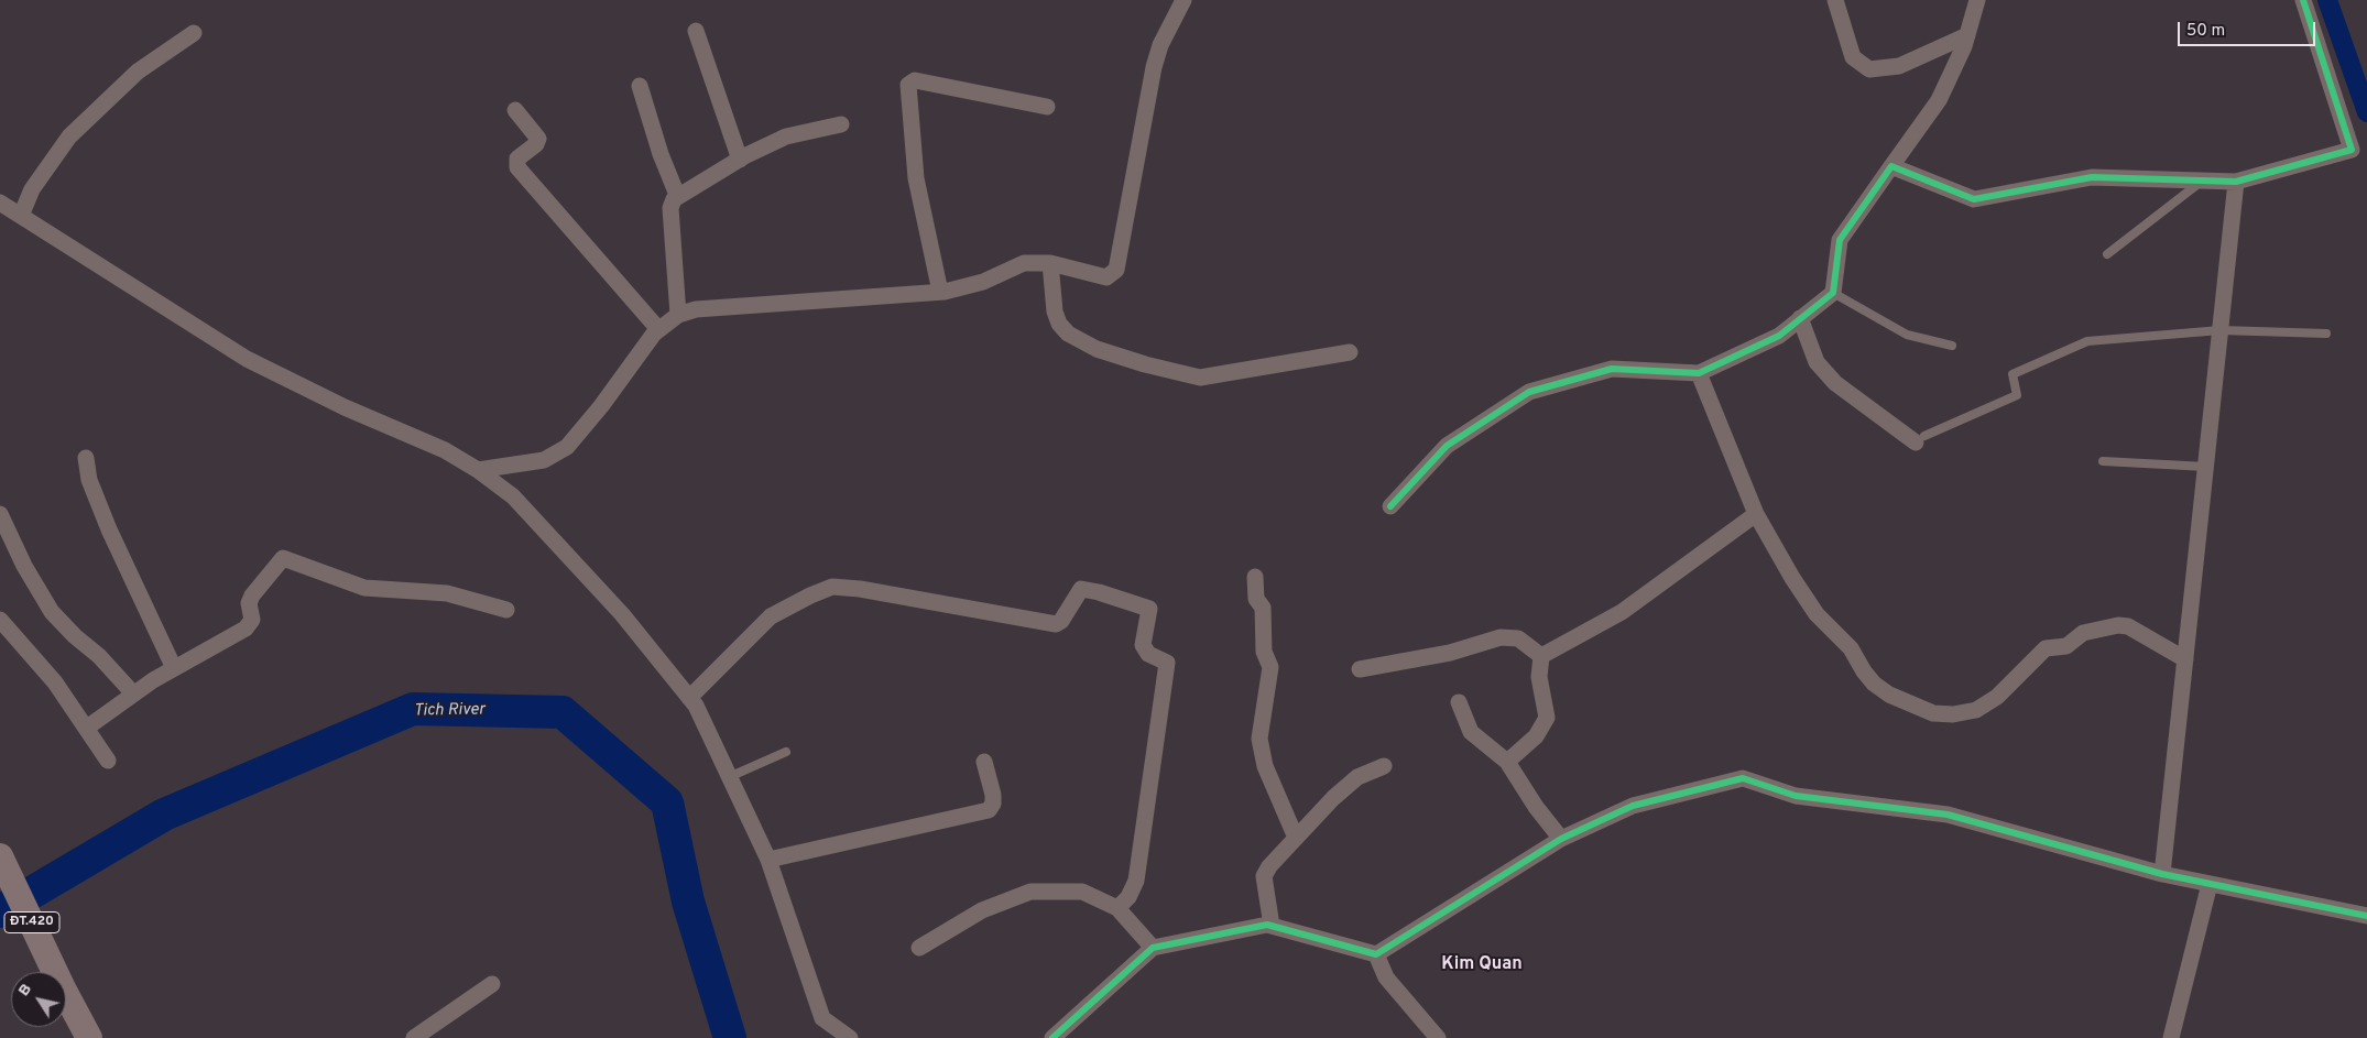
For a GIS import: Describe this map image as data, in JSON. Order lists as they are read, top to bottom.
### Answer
{
  "streets": {
    "main road": ["ĐT.420"]
  },
  "districts": ["Kim Quan"],
  "water": ["Tich River"],
  "scale_bar": "50 m",
  "north": "top left"
}
